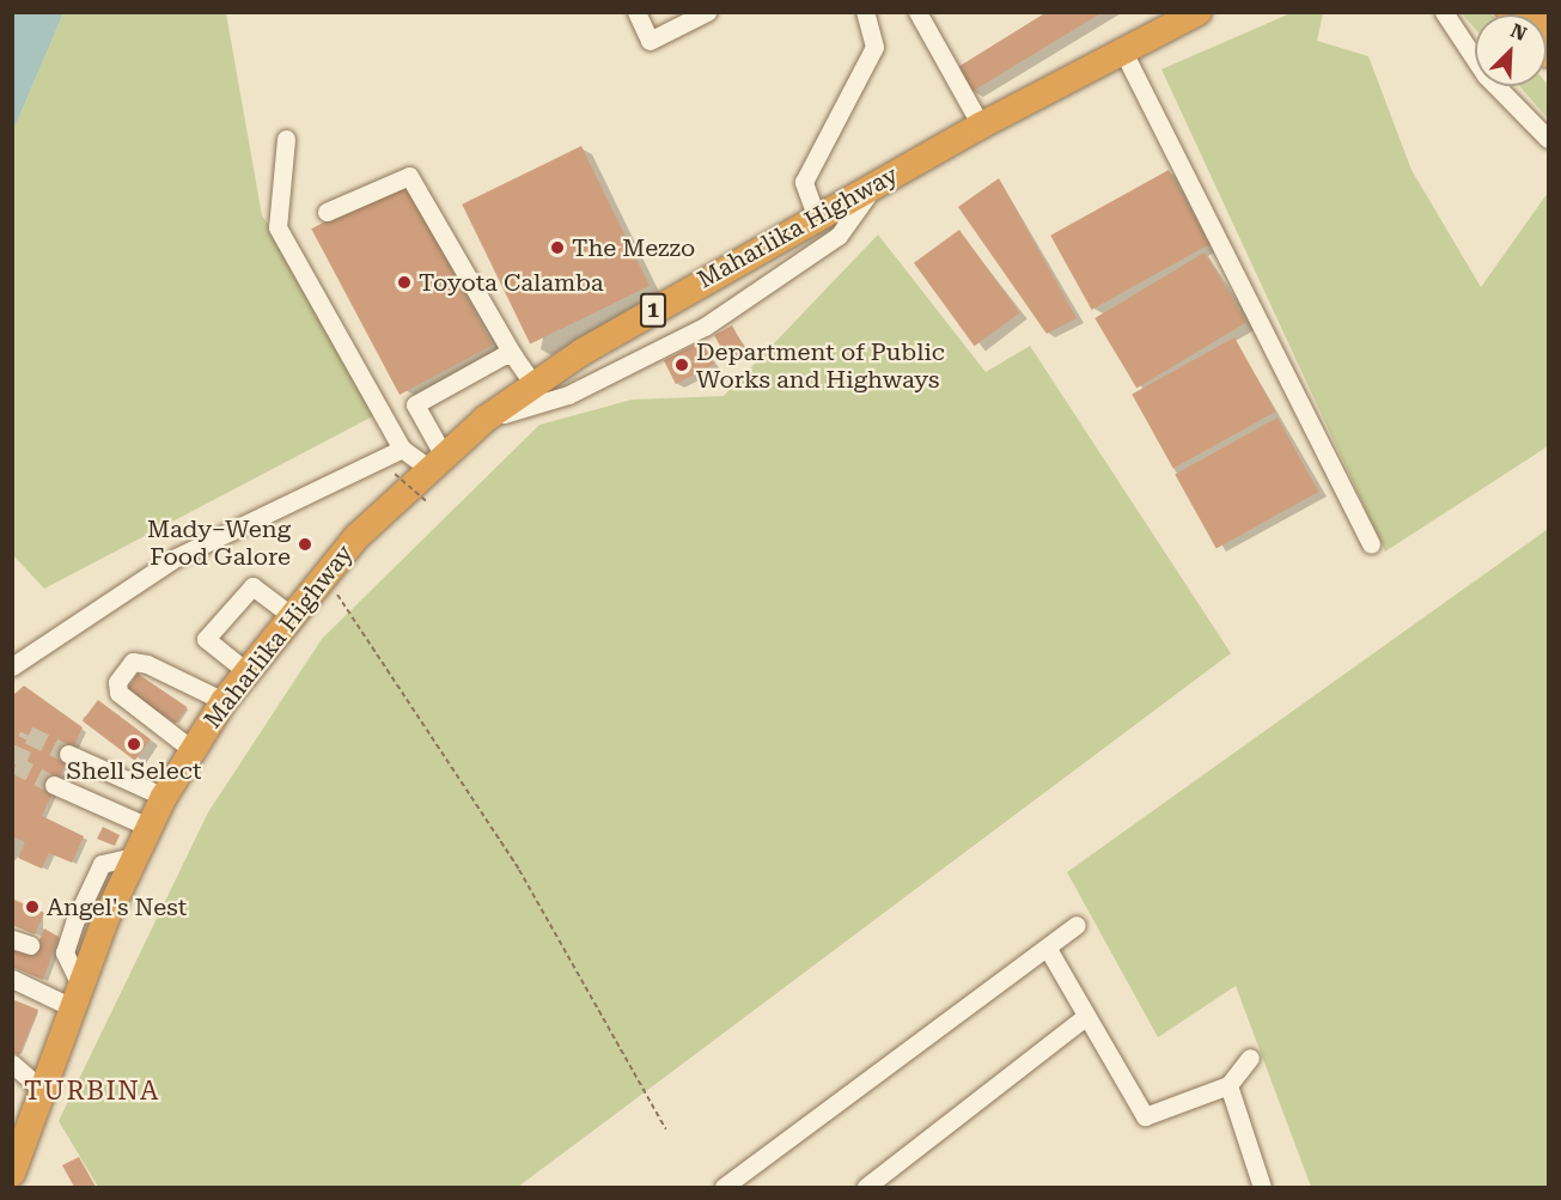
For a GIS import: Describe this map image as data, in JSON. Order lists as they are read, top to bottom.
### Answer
{
  "streets": {
    "highway": ["Maharlika Highway", "1"]
  },
  "districts": ["TURBINA"],
  "places": [
    "The Mezzo",
    "Toyota Calamba",
    "Department of Public Works and Highways",
    "Mady–Weng Food Galore",
    "Shell Select",
    "Angel's Nest"
  ],
  "north": "top right"
}
